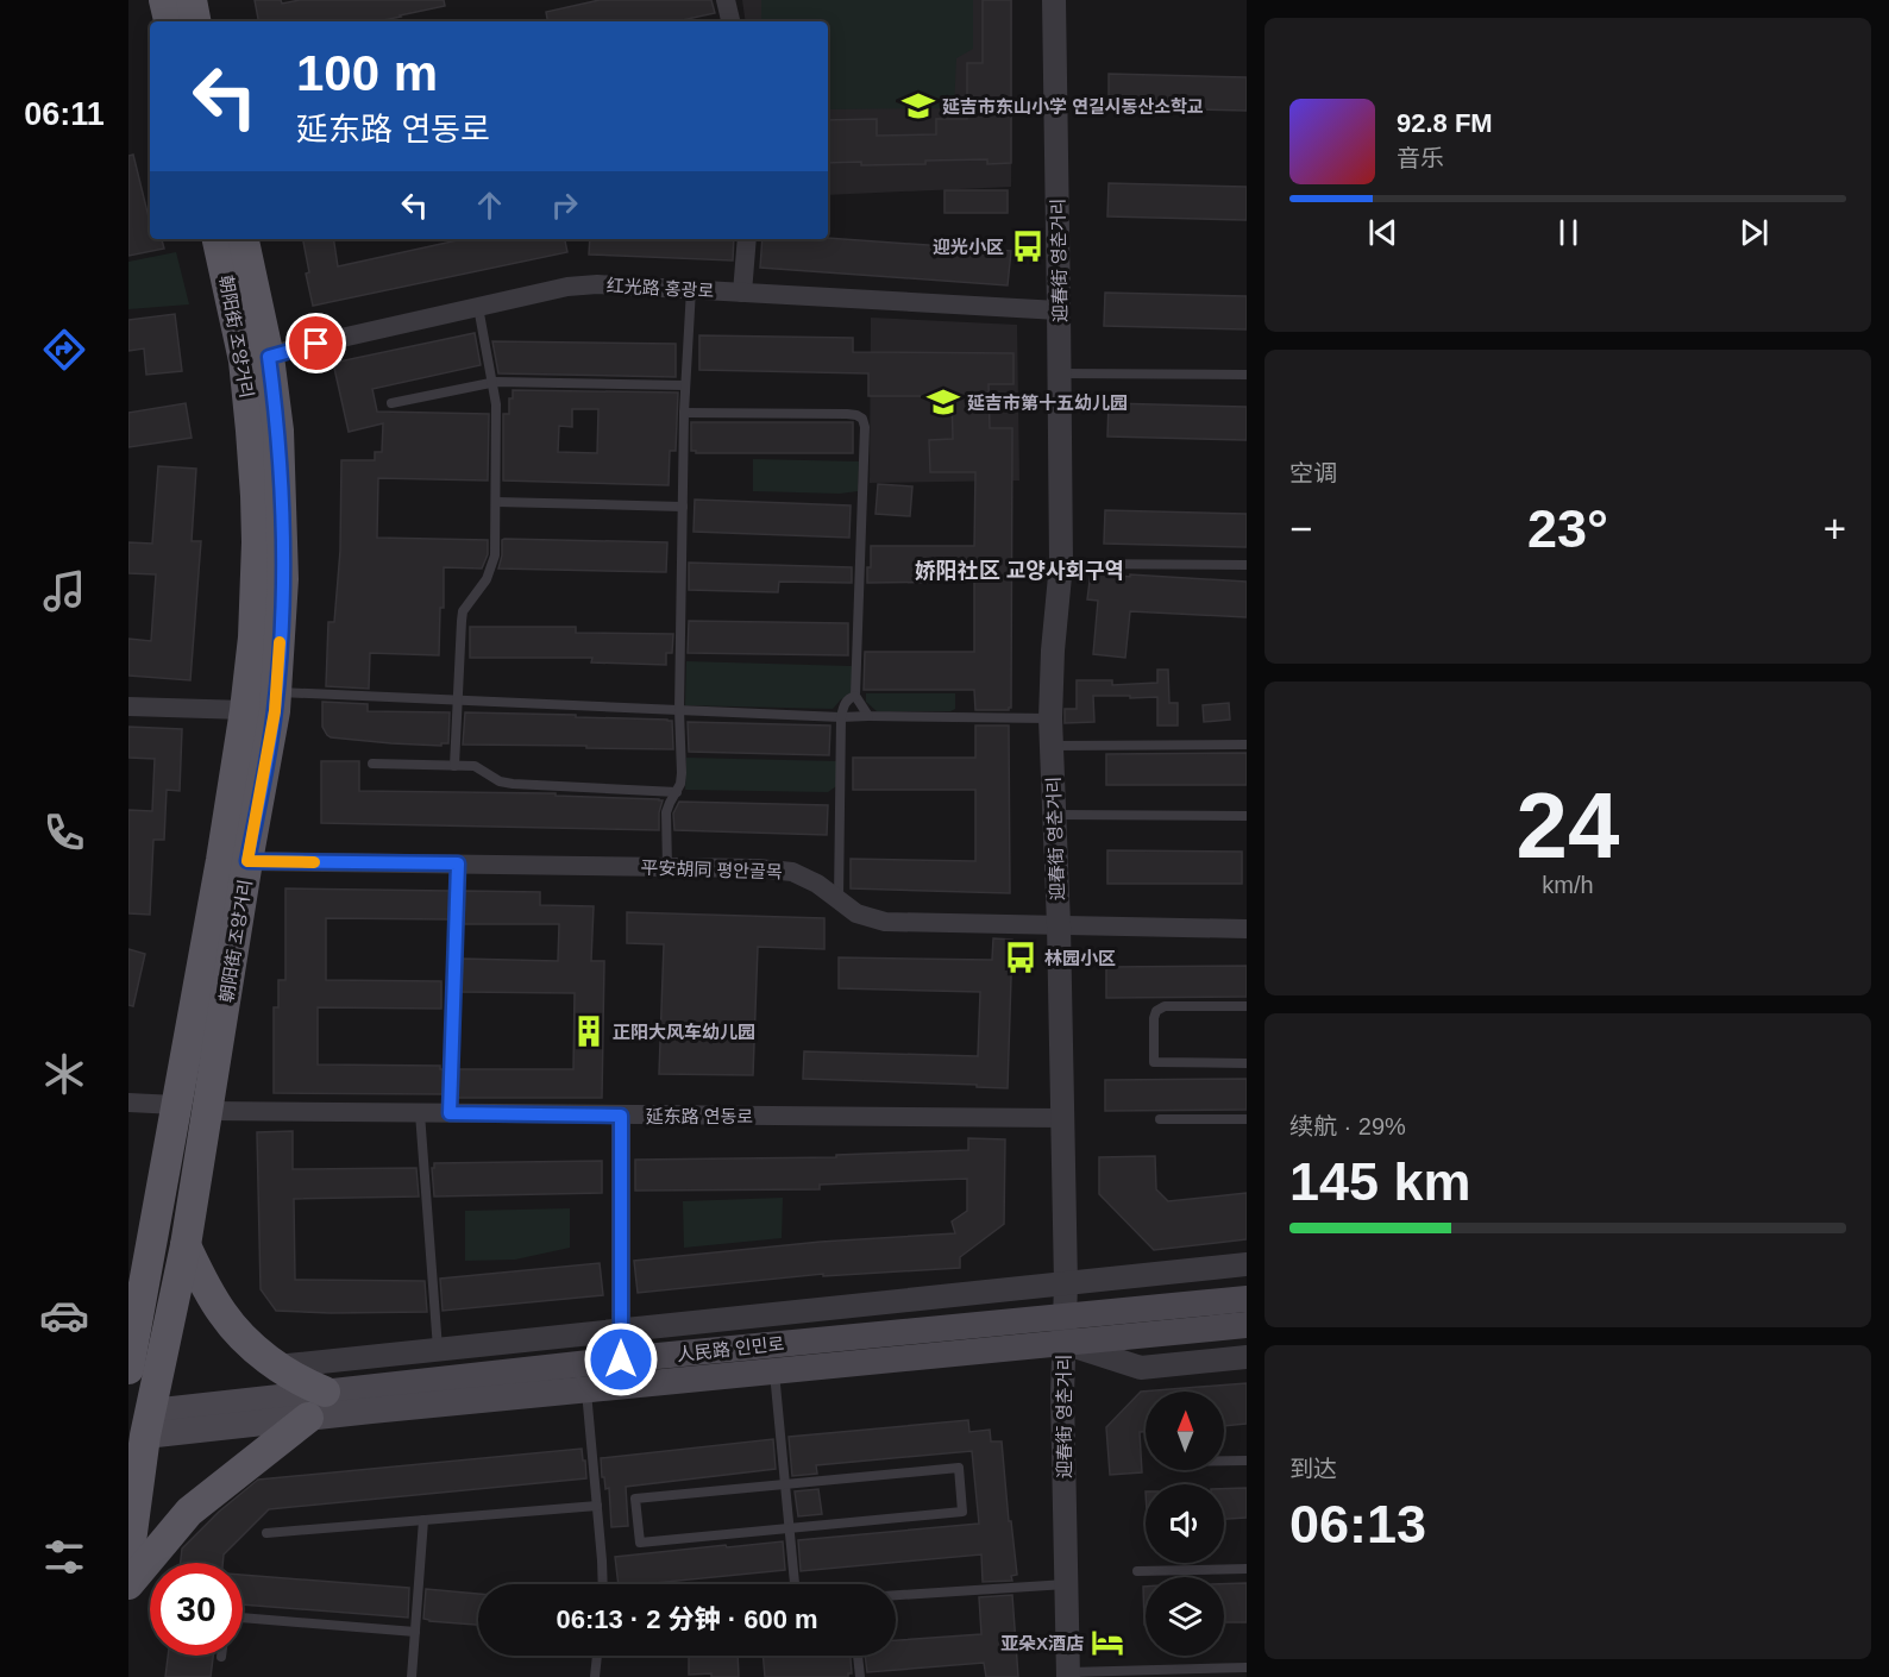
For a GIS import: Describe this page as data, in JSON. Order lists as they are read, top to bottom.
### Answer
{
  "streets": {
    "main road": ["朝阳街 조양거리", "人民路 인민로"],
    "street": [
      "迎春街 영춘거리",
      "红光路 홍광로",
      "平安胡同 평안골목",
      "延东路 연동로"
    ]
  },
  "crossings": [
    ["迎春街 영춘거리", "红光路 홍광로"],
    ["迎春街 영춘거리", "平安胡同 평안골목"],
    ["迎春街 영춘거리", "延东路 연동로"],
    ["迎春街 영춘거리", "人民路 인민로"],
    ["红光路 홍광로", "朝阳街 조양거리"],
    ["朝阳街 조양거리", "平安胡同 평안골목"],
    ["朝阳街 조양거리", "延东路 연동로"],
    ["朝阳街 조양거리", "人民路 인민로"]
  ],
  "districts": ["娇阳社区 교양사회구역"],
  "places": {
    "school or university": ["延吉市东山小学 연길시동산소학교", "延吉市第十五幼儿园"],
    "bus stop": ["迎光小区", "林园小区"],
    "building": ["正阳大风车幼儿园"],
    "hotel": ["亚朵X酒店"]
  },
  "north": "top",
  "page": {
    "tabs": "06:11",
    "turn": ["100 m", "延东路 연동로"],
    "song": ["92.8 FM", "音乐"],
    "tile": [
      "空调",
      ["24", "km/h"],
      ["续航 · 29%", "145 km"],
      ["到达", "06:13"]
    ],
    "heat": ["−", "23°", "+"],
    "limit": "30",
    "trip": "06:13 · 2 分钟 · 600 m"
  }
}
